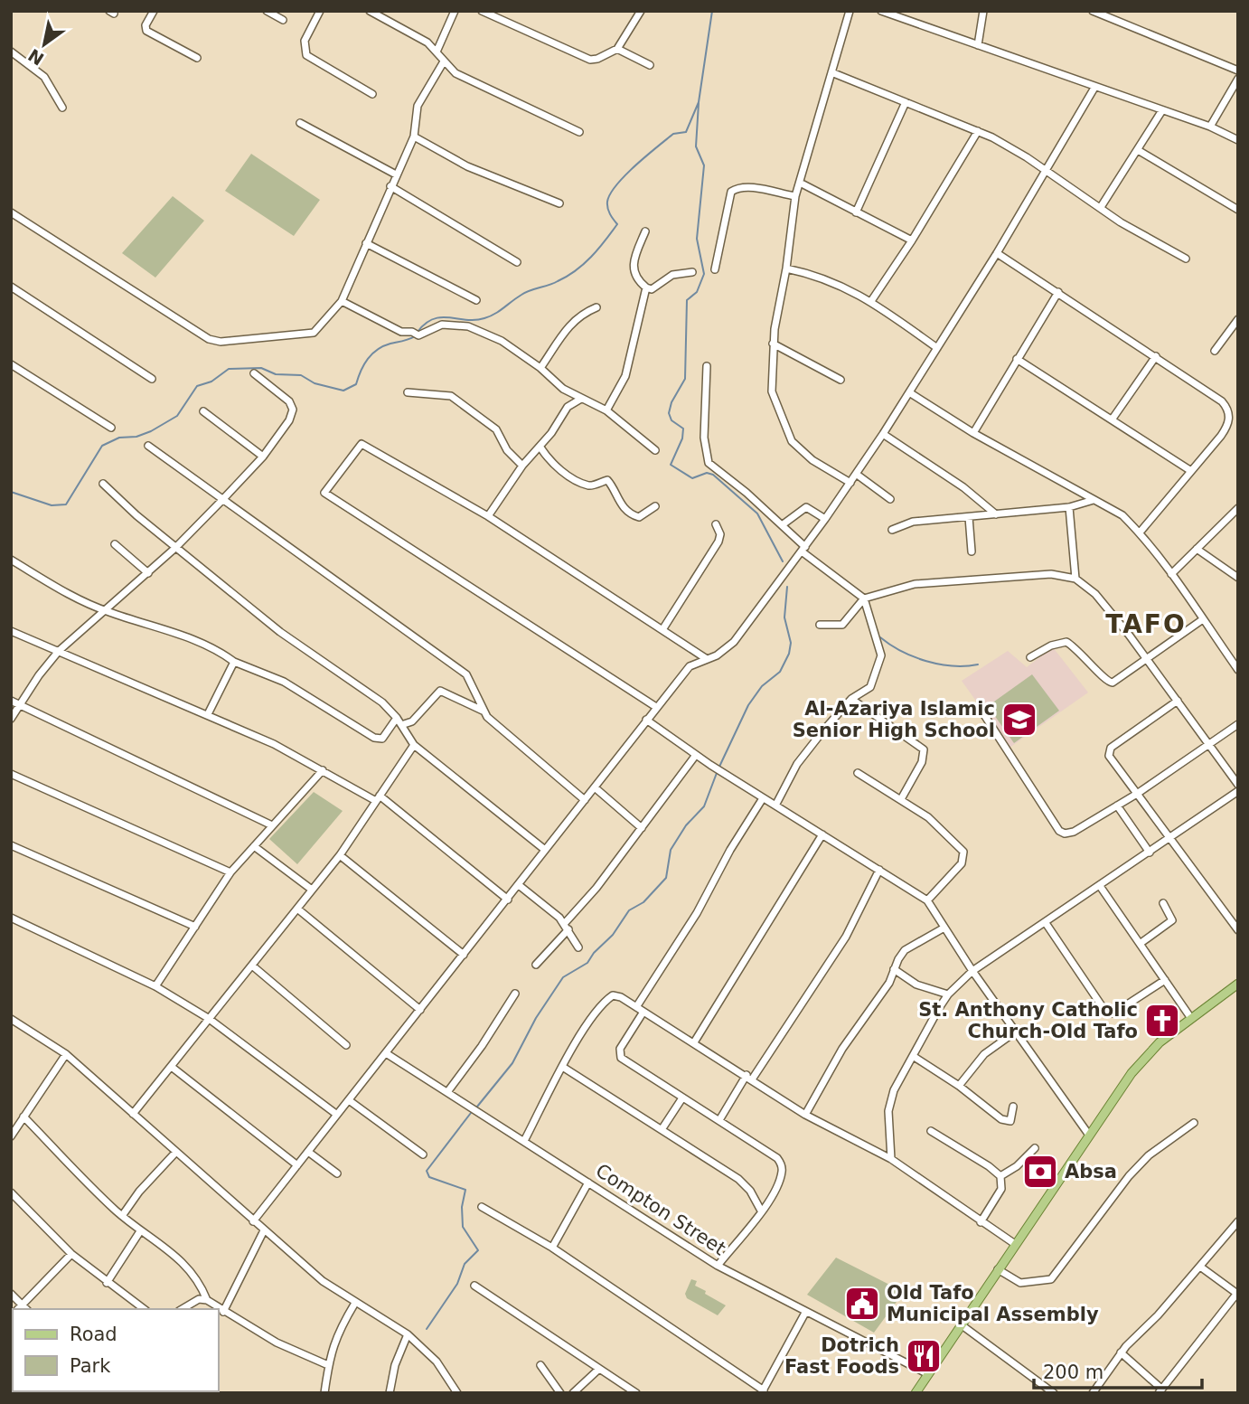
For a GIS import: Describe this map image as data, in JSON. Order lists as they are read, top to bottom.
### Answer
{
  "streets": {
    "street": ["Compton Street"]
  },
  "districts": ["TAFO"],
  "places": {
    "school or university": ["Al-Azariya Islamic Senior High School"],
    "church": ["St. Anthony Catholic Church-Old Tafo"],
    "bank": ["Absa"],
    "public building": ["Old Tafo Municipal Assembly"],
    "restaurant": ["Dotrich Fast Foods"]
  },
  "legend": ["Road", "Park"],
  "scale_bar": "200 m",
  "north": "bottom left"
}
